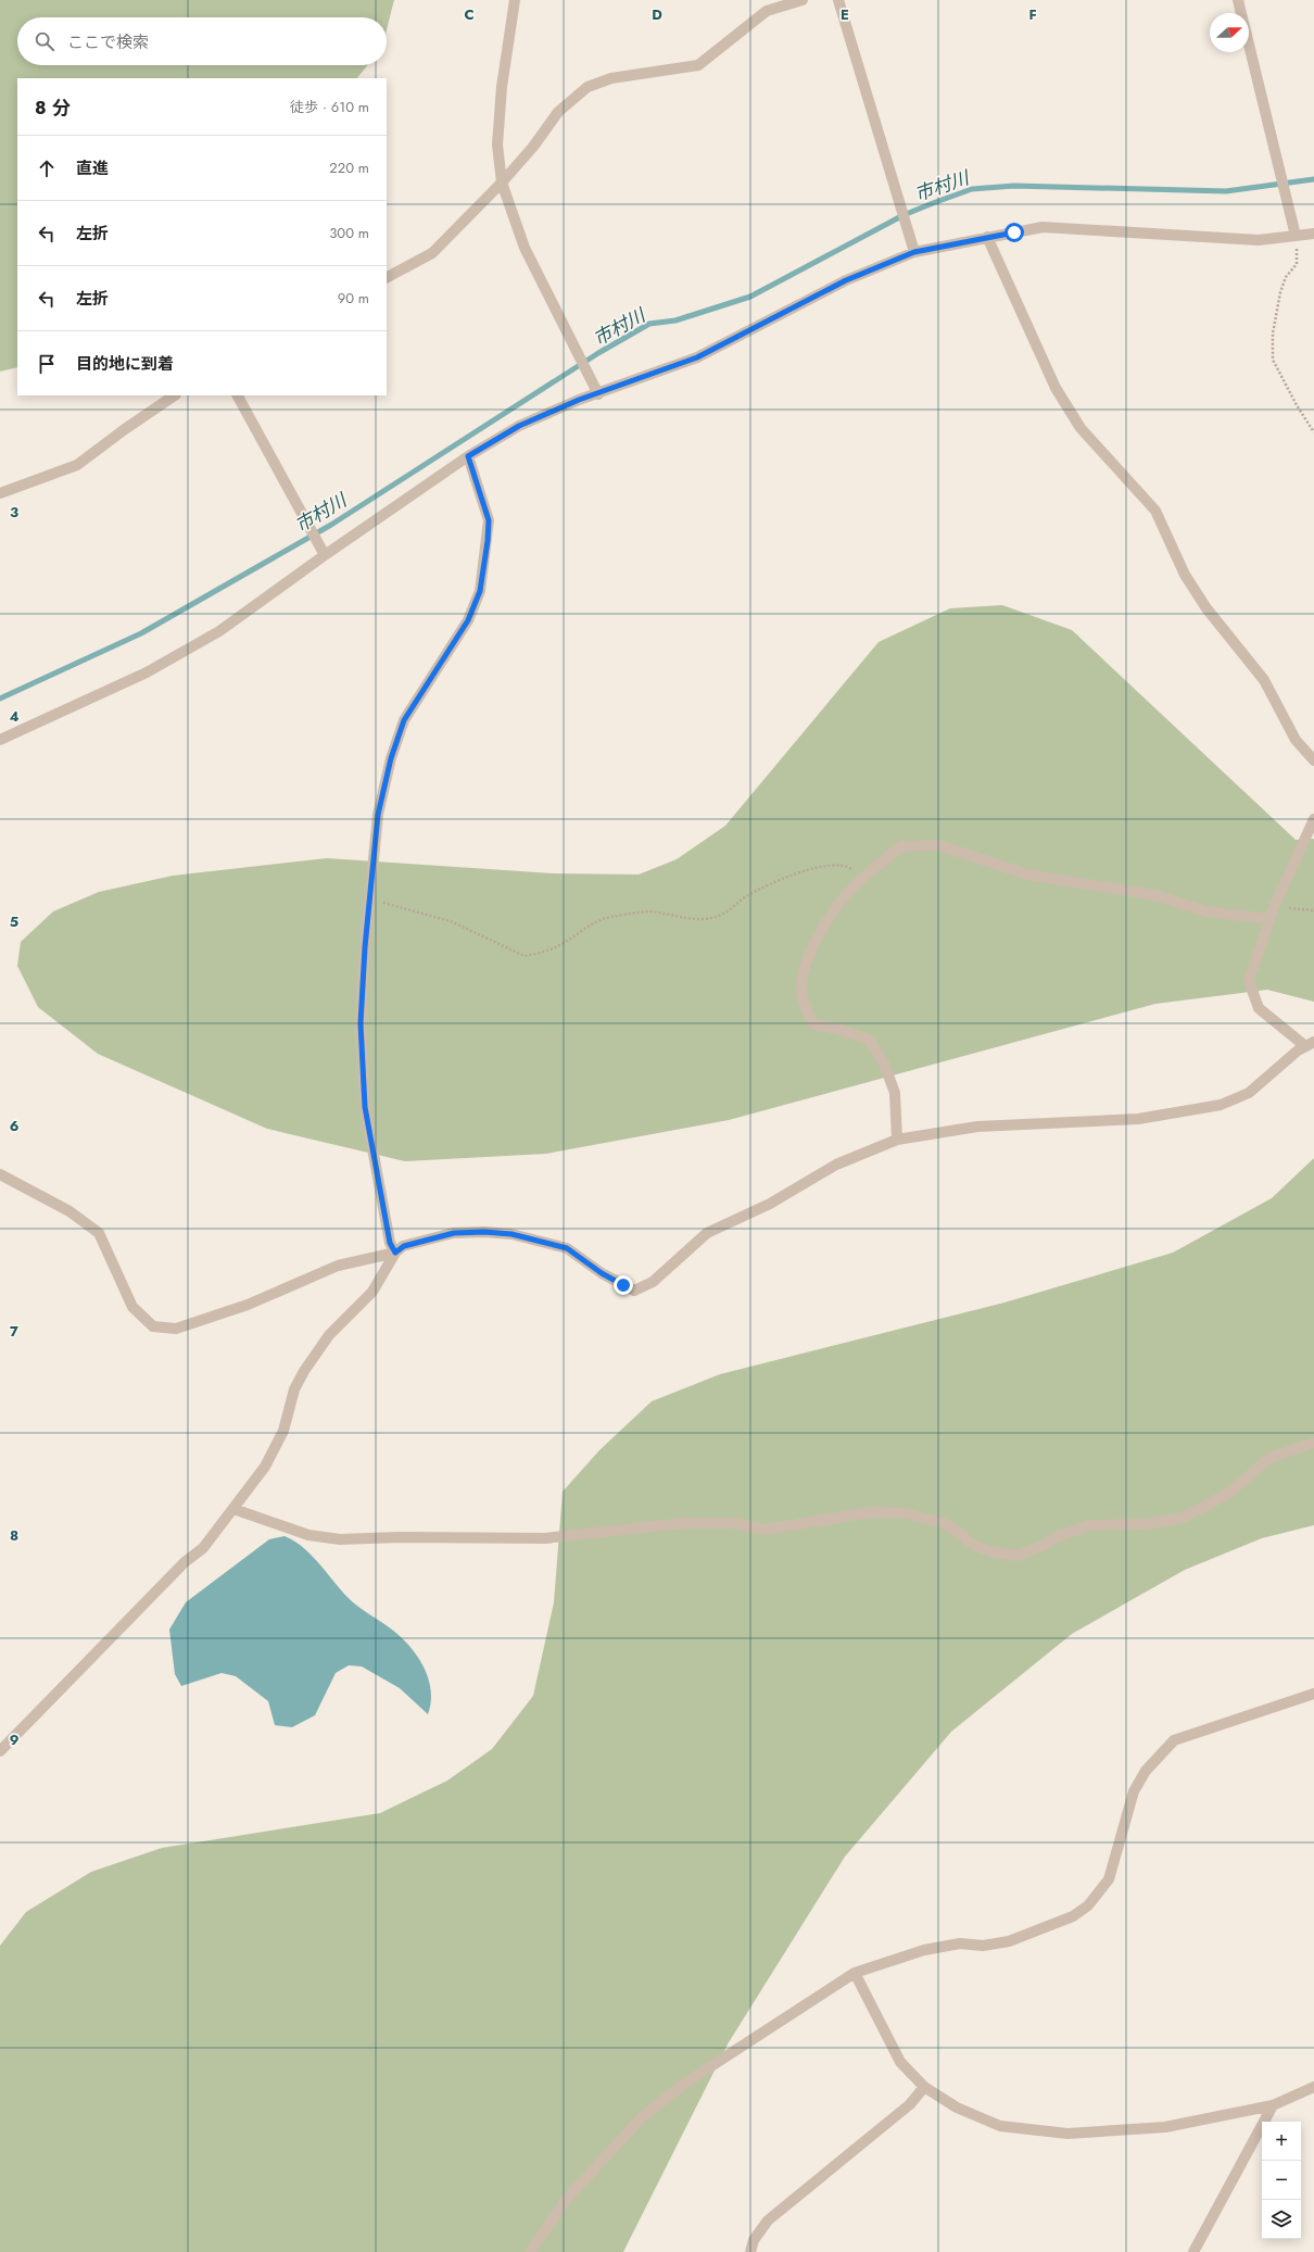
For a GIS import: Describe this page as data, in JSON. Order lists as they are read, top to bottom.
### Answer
{
  "water": ["市村川"],
  "north": "right",
  "page": {
    "search": "ここで検索",
    "heading": ["8 分", "徒歩 · 610 m"],
    "list": [
      ["直進", "220 m"],
      ["左折", "300 m"],
      ["左折", "90 m"],
      "目的地に到着"
    ],
    "map_buttons": ["+", "−"]
  },
  "grid": {
    "columns": [
      "C",
      "D",
      "E",
      "F"
    ],
    "rows": [
      "3",
      "4",
      "5",
      "6",
      "7",
      "8",
      "9"
    ]
  }
}
